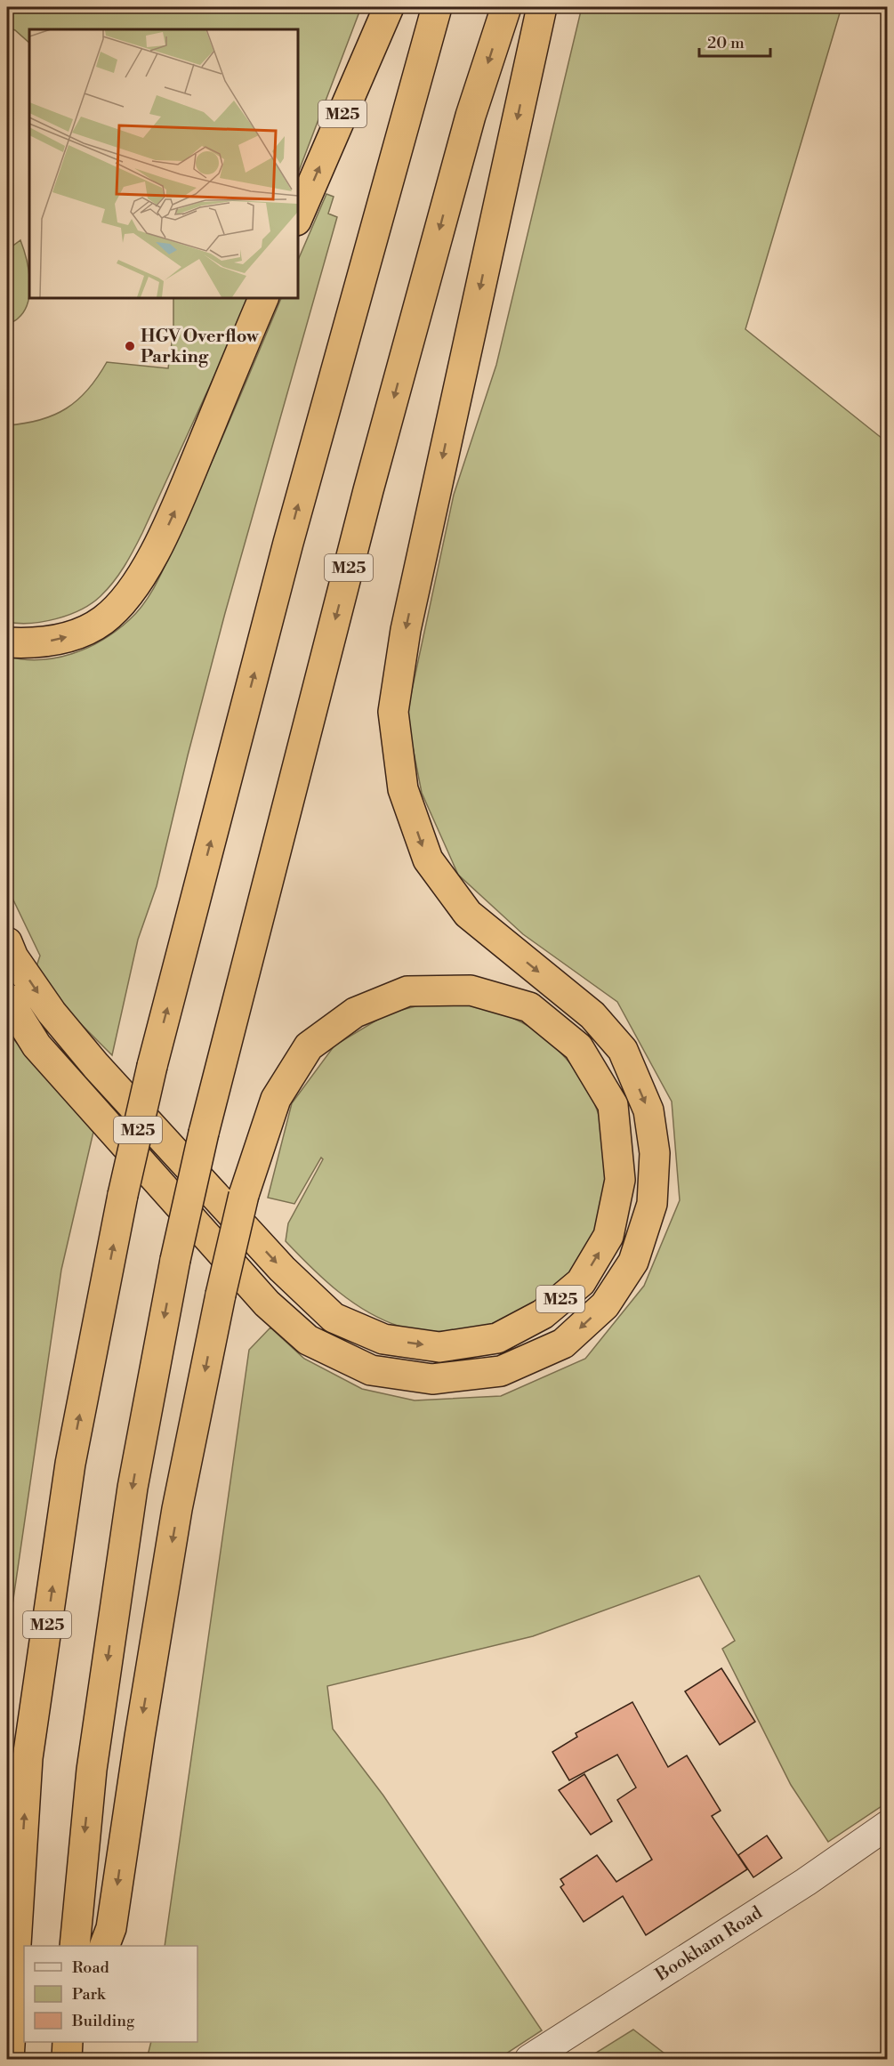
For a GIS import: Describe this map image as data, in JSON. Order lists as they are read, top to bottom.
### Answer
{
  "streets": {
    "highway": ["M25"],
    "street": ["Bookham Road"]
  },
  "places": ["HGV Overflow Parking"],
  "legend": ["Road", "Park", "Building"],
  "scale_bar": "20 m"
}
